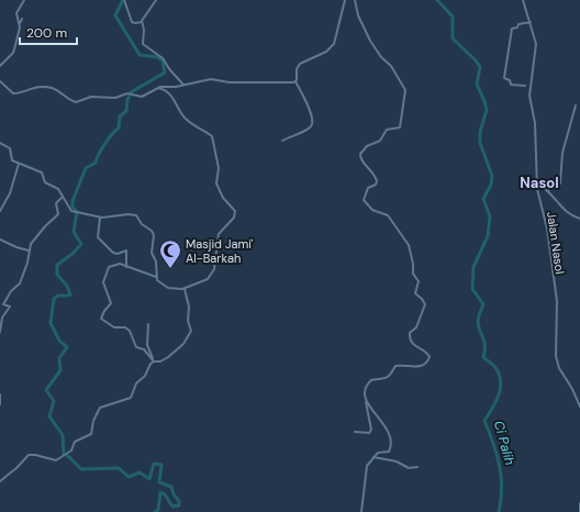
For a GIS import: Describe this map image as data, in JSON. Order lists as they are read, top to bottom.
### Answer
{
  "streets": {
    "street": ["Jalan Nasol"]
  },
  "districts": ["Nasol"],
  "water": ["Ci Palih"],
  "places": {
    "mosque": ["Masjid Jami' Al-Barkah"]
  },
  "scale_bar": "200 m"
}
